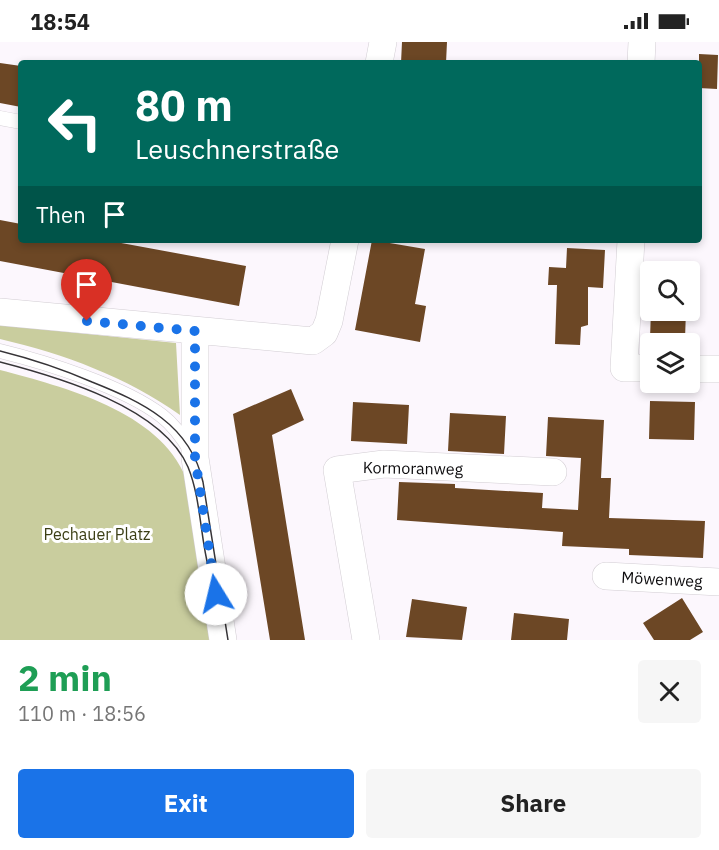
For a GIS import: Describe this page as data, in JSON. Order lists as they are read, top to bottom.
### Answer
{
  "streets": {
    "street": ["Kormoranweg", "Möwenweg"]
  },
  "parks": ["Pechauer Platz"],
  "page": {
    "status": "18:54",
    "turn": ["80 m", "Leuschnerstraße"],
    "then": "Then",
    "heading": ["2 min", "110 m · 18:56"],
    "buttons": ["Exit", "Share"]
  }
}
